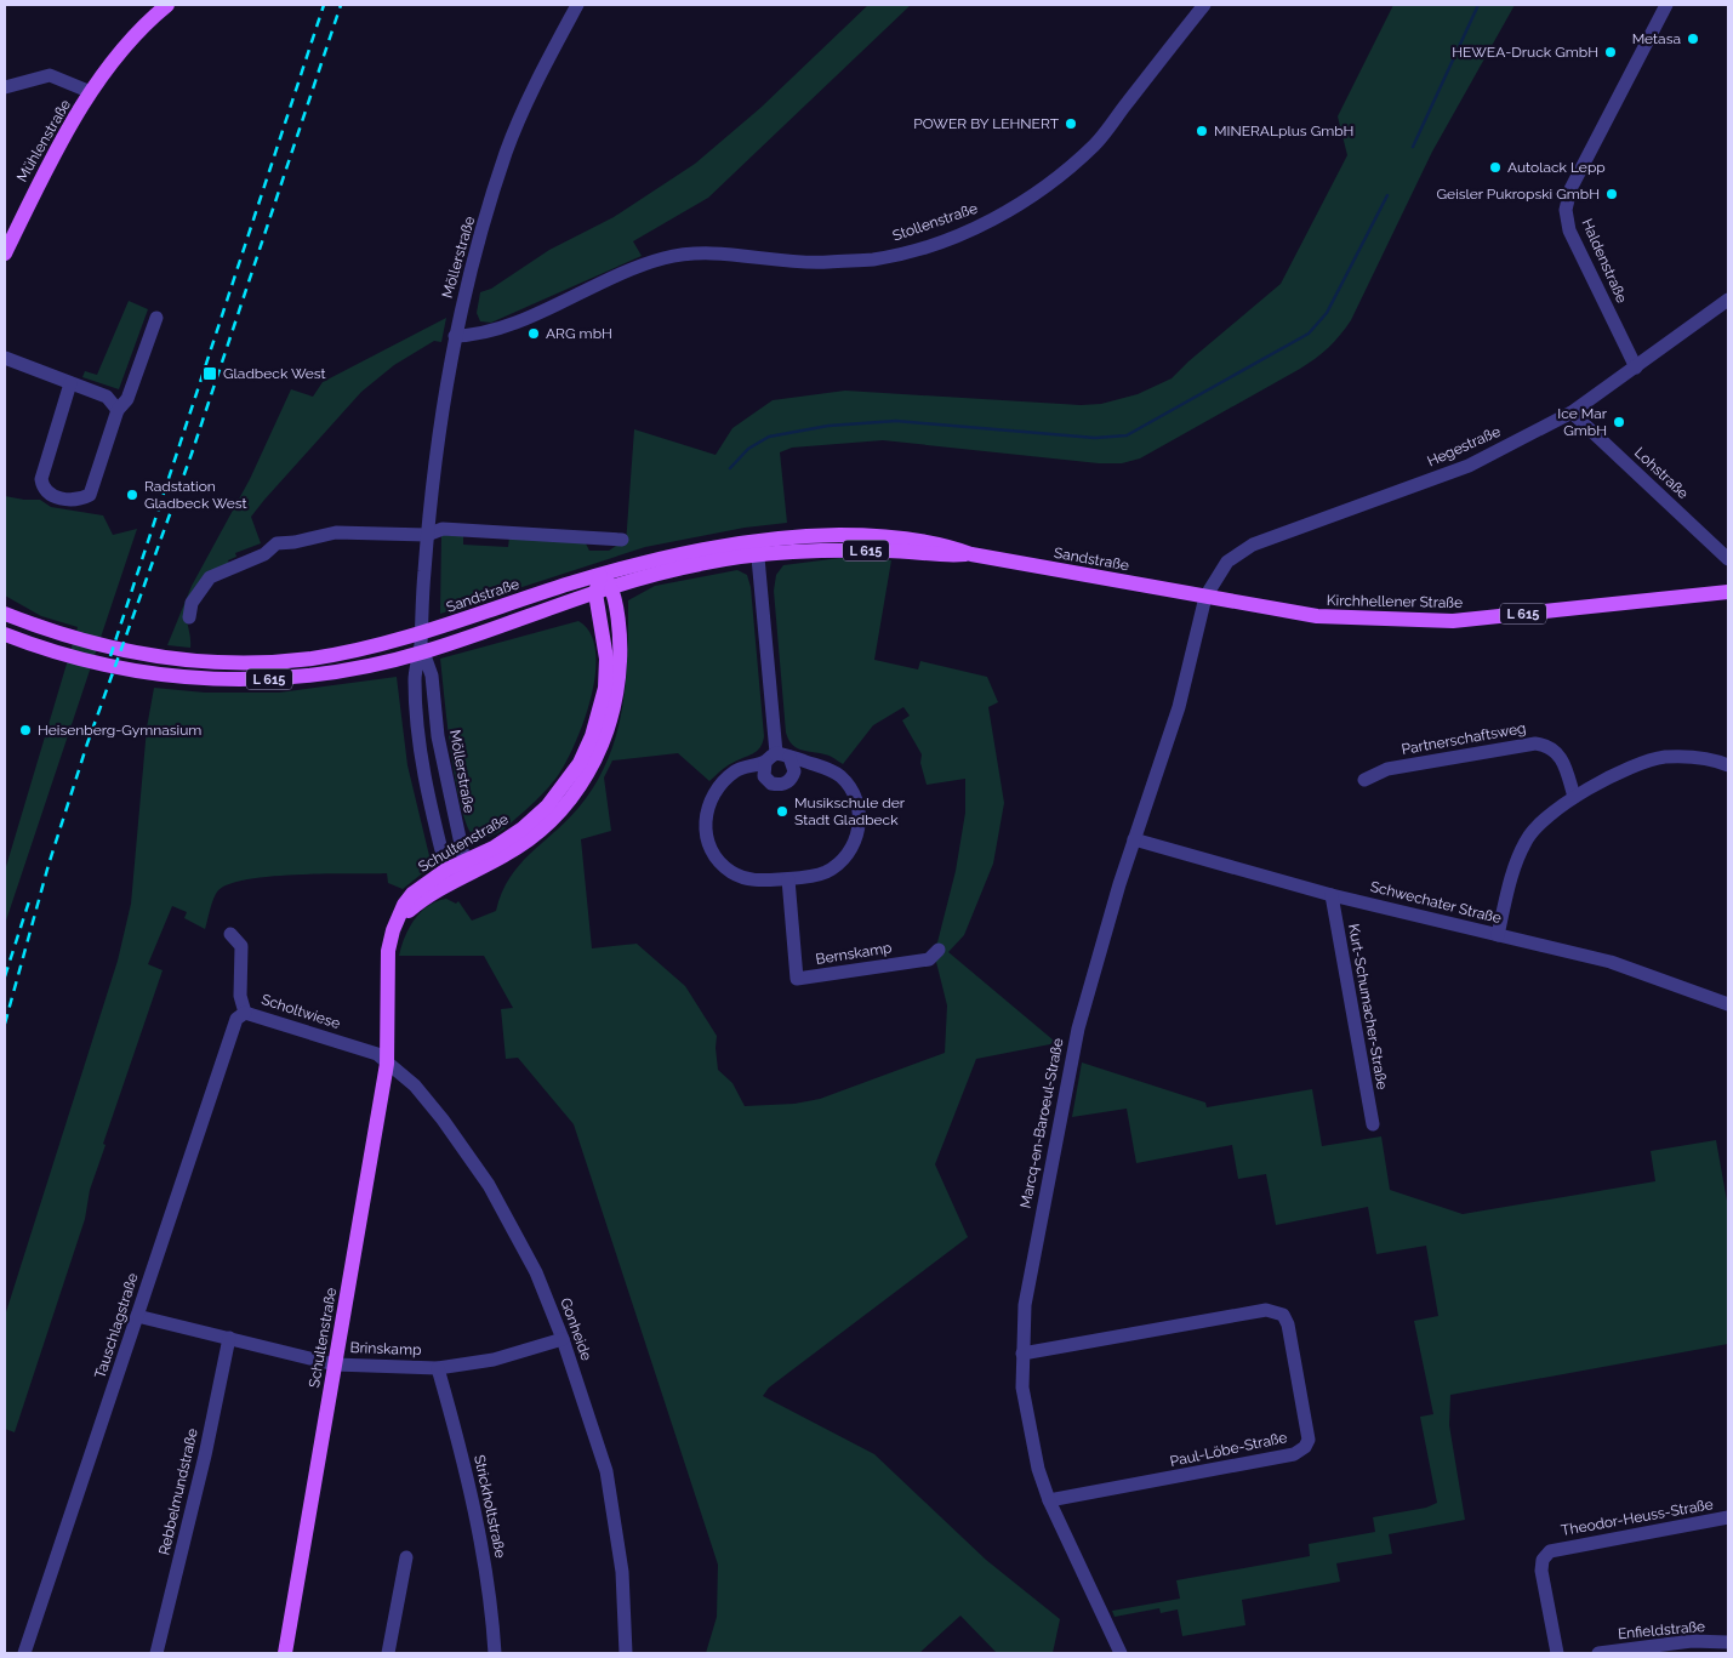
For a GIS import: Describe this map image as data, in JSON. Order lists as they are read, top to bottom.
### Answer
{
  "streets": {
    "main road": [
      "Mühlenstraße",
      "L 615",
      "Sandstraße",
      "Kirchhellener Straße",
      "Schultenstraße"
    ],
    "street": [
      "Stollenstraße",
      "Möllerstraße",
      "Haldenstraße",
      "Hegestraße",
      "Lohstraße",
      "Partnerschaftsweg",
      "Schwechater Straße",
      "Bernskamp",
      "Kurt-Schumacher-Straße",
      "Scholtwiese",
      "Marcq-en-Baroeul-Straße",
      "Tauschlagstraße",
      "Gonheide",
      "Brinskamp",
      "Paul-Löbe-Straße",
      "Rebbelmundstraße",
      "Strickholtstraße",
      "Theodor-Heuss-Straße",
      "Enfieldstraße"
    ]
  },
  "crossings": [
    ["Stollenstraße", "Möllerstraße"],
    ["Möllerstraße", "Schultenstraße"],
    ["Haldenstraße", "Hegestraße"],
    ["Hegestraße", "Lohstraße"],
    ["Hegestraße", "Sandstraße"],
    ["Hegestraße", "Kirchhellener Straße"],
    ["Hegestraße", "Marcq-en-Baroeul-Straße"],
    ["Sandstraße", "Kirchhellener Straße"],
    ["Sandstraße", "Schultenstraße"],
    ["Sandstraße", "Marcq-en-Baroeul-Straße"],
    ["Kirchhellener Straße", "Marcq-en-Baroeul-Straße"],
    ["Schultenstraße", "Scholtwiese"],
    ["Schultenstraße", "Gonheide"],
    ["Schultenstraße", "Brinskamp"],
    ["Schwechater Straße", "Kurt-Schumacher-Straße"],
    ["Schwechater Straße", "Marcq-en-Baroeul-Straße"],
    ["Scholtwiese", "Tauschlagstraße"],
    ["Scholtwiese", "Gonheide"],
    ["Marcq-en-Baroeul-Straße", "Paul-Löbe-Straße"],
    ["Tauschlagstraße", "Brinskamp"],
    ["Gonheide", "Brinskamp"],
    ["Brinskamp", "Rebbelmundstraße"],
    ["Brinskamp", "Strickholtstraße"]
  ],
  "places": {
    "other": [
      "Metasa",
      "HEWEA-Druck GmbH",
      "POWER BY LEHNERT",
      "MINERALplus GmbH",
      "Autolack Lepp",
      "Geisler Pukropski GmbH",
      "ARG mbH",
      "Ice Mar GmbH",
      "Radstation Gladbeck West",
      "Heisenberg-Gymnasium",
      "Musikschule der Stadt Gladbeck"
    ],
    "transit": ["Gladbeck West"]
  }
}
